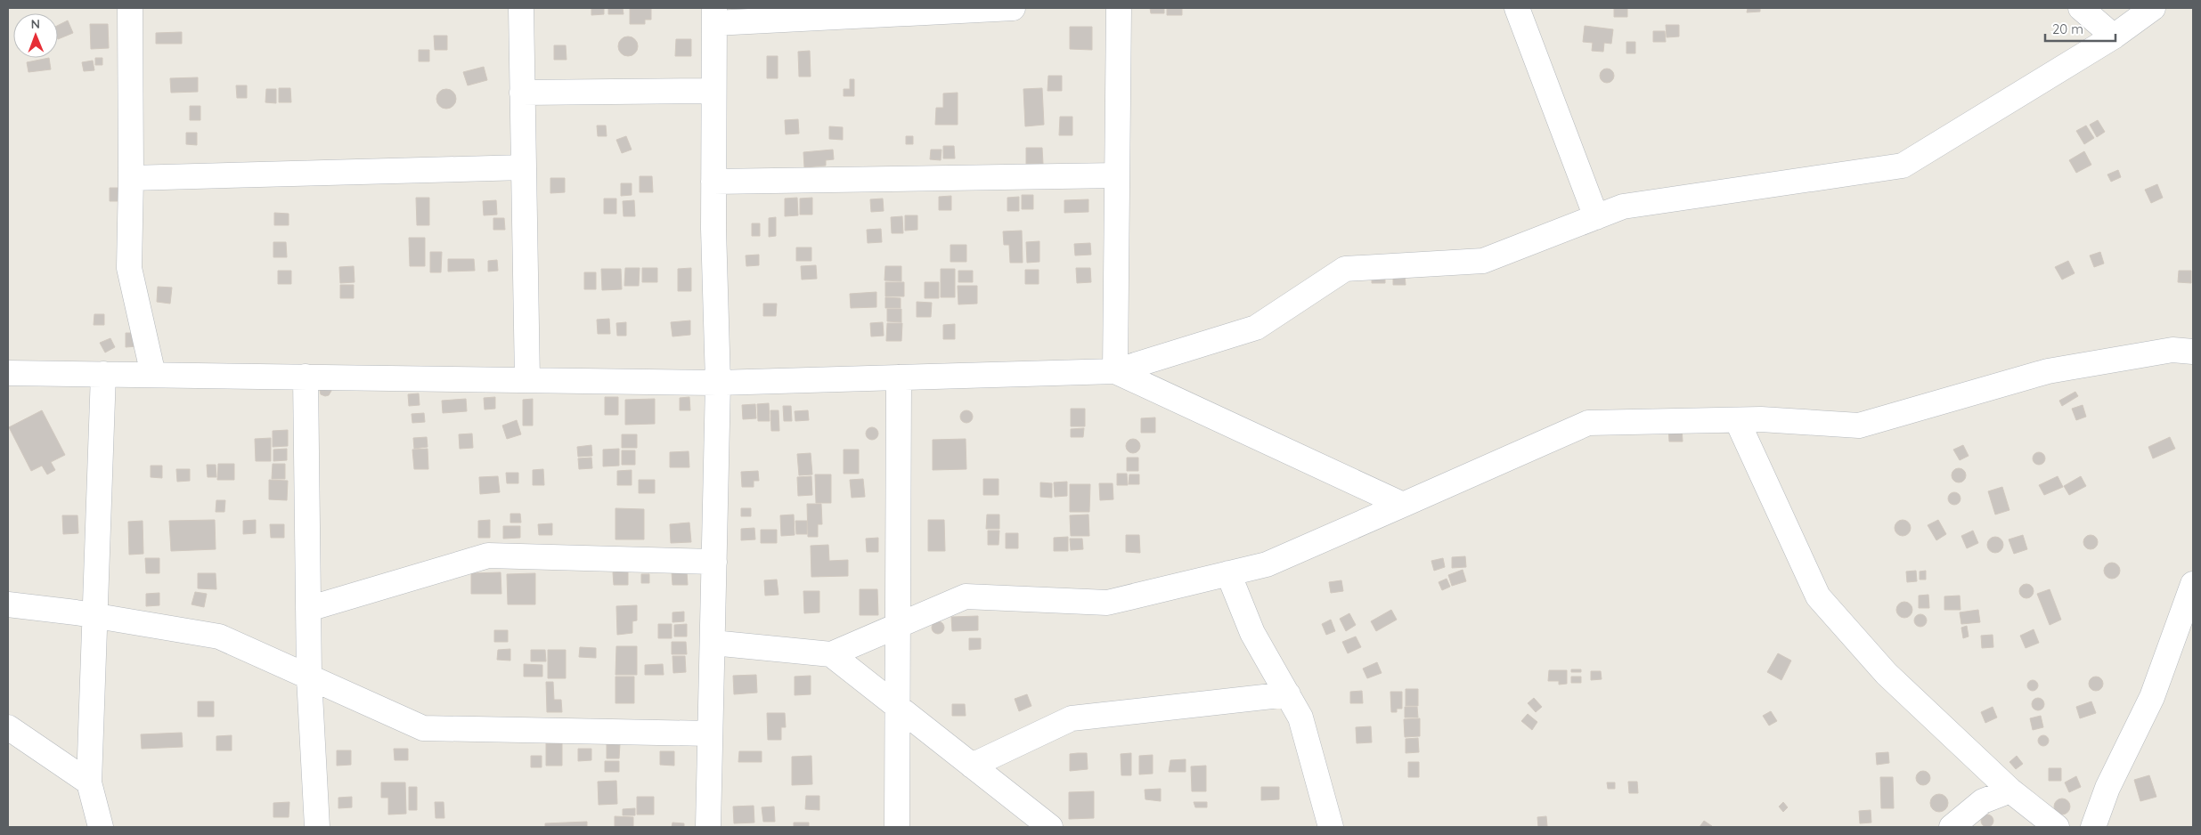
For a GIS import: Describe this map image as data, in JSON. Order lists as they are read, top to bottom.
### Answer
{
  "scale_bar": "20 m",
  "north": "top"
}
